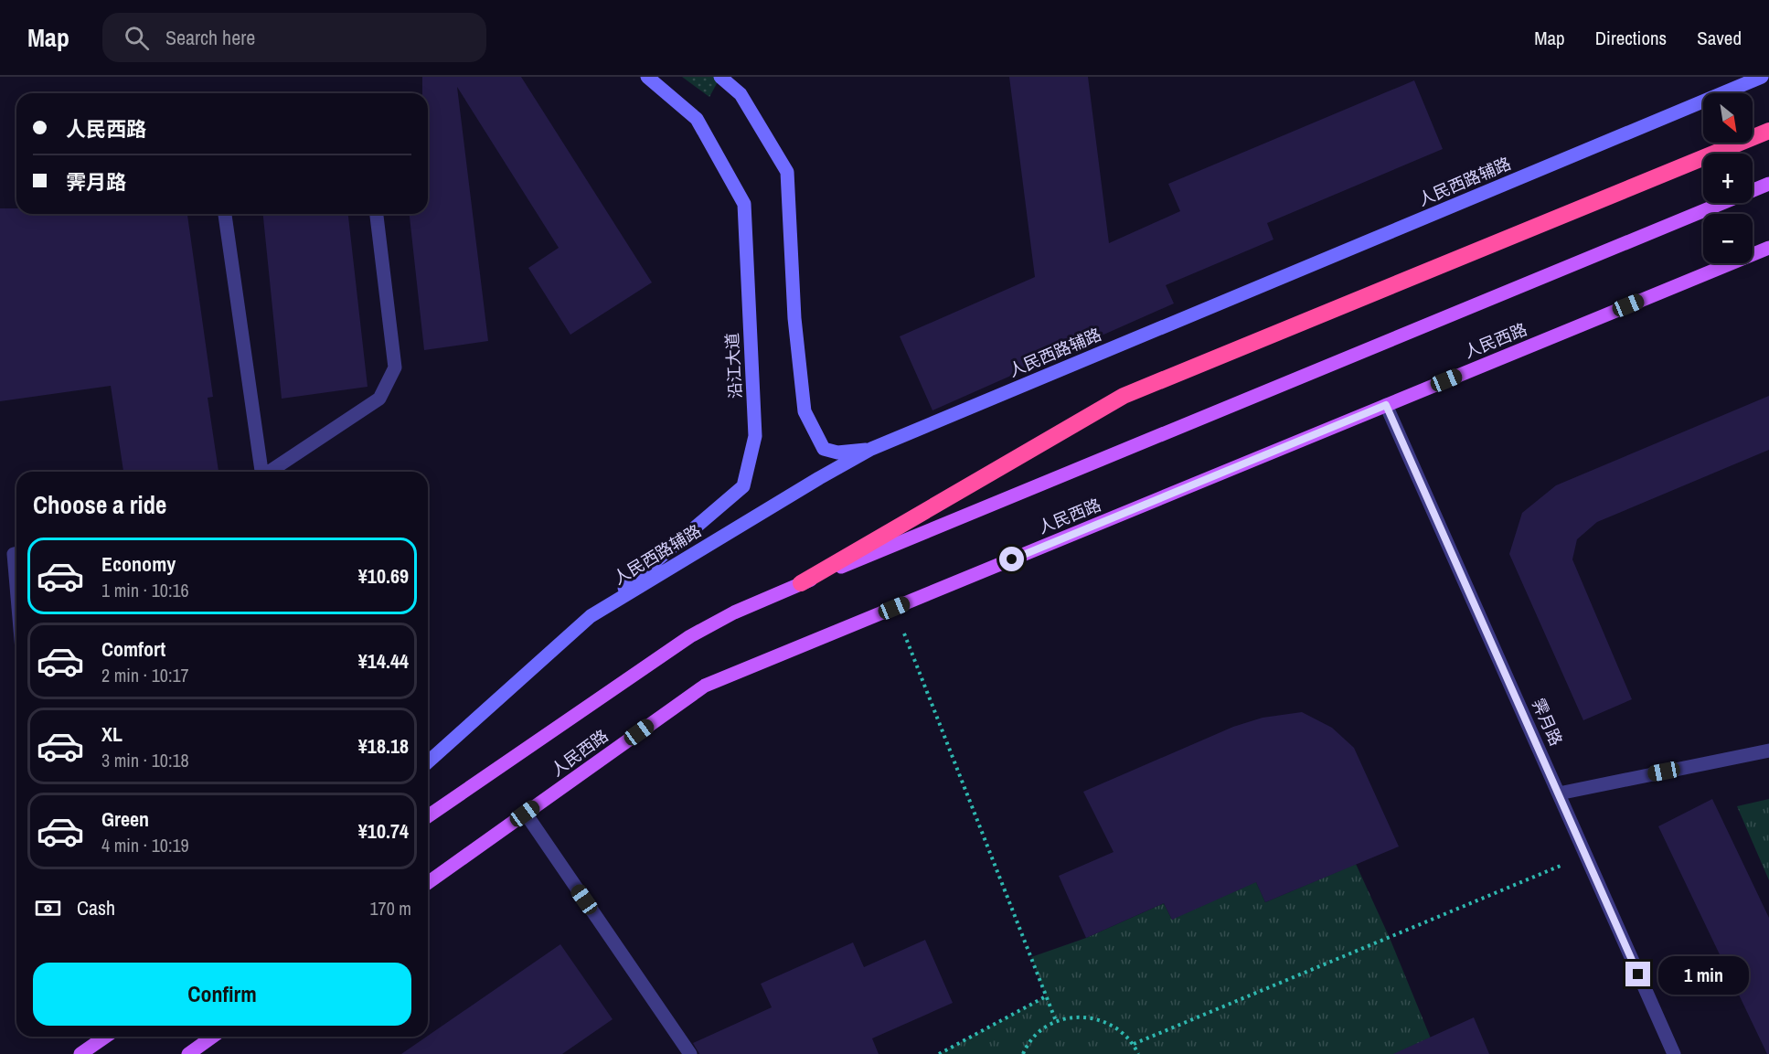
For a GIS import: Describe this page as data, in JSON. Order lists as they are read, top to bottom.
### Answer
{
  "streets": {
    "main road": ["人民西路"],
    "street": ["人民西路辅路", "沿江大道", "霁月路"]
  },
  "crossings": [
    ["人民西路辅路", "沿江大道"],
    ["人民西路", "霁月路"]
  ],
  "north": "bottom right",
  "page": {
    "header": "Map",
    "search": "Search here",
    "nav": ["Map", "Directions", "Saved"],
    "map_buttons": ["+", "−"],
    "banner": ["人民西路", "霁月路"],
    "heading": "Choose a ride",
    "list": [
      {
        "name": "Economy",
        "note": "1 min · 10:16",
        "value": "¥10.69"
      },
      {
        "name": "Comfort",
        "note": "2 min · 10:17",
        "value": "¥14.44"
      },
      {
        "name": "XL",
        "note": "3 min · 10:18",
        "value": "¥18.18"
      },
      {
        "name": "Green",
        "note": "4 min · 10:19",
        "value": "¥10.74"
      }
    ],
    "pay": ["Cash", "170 m"],
    "buttons": "Confirm",
    "bubble": "1 min"
  }
}
